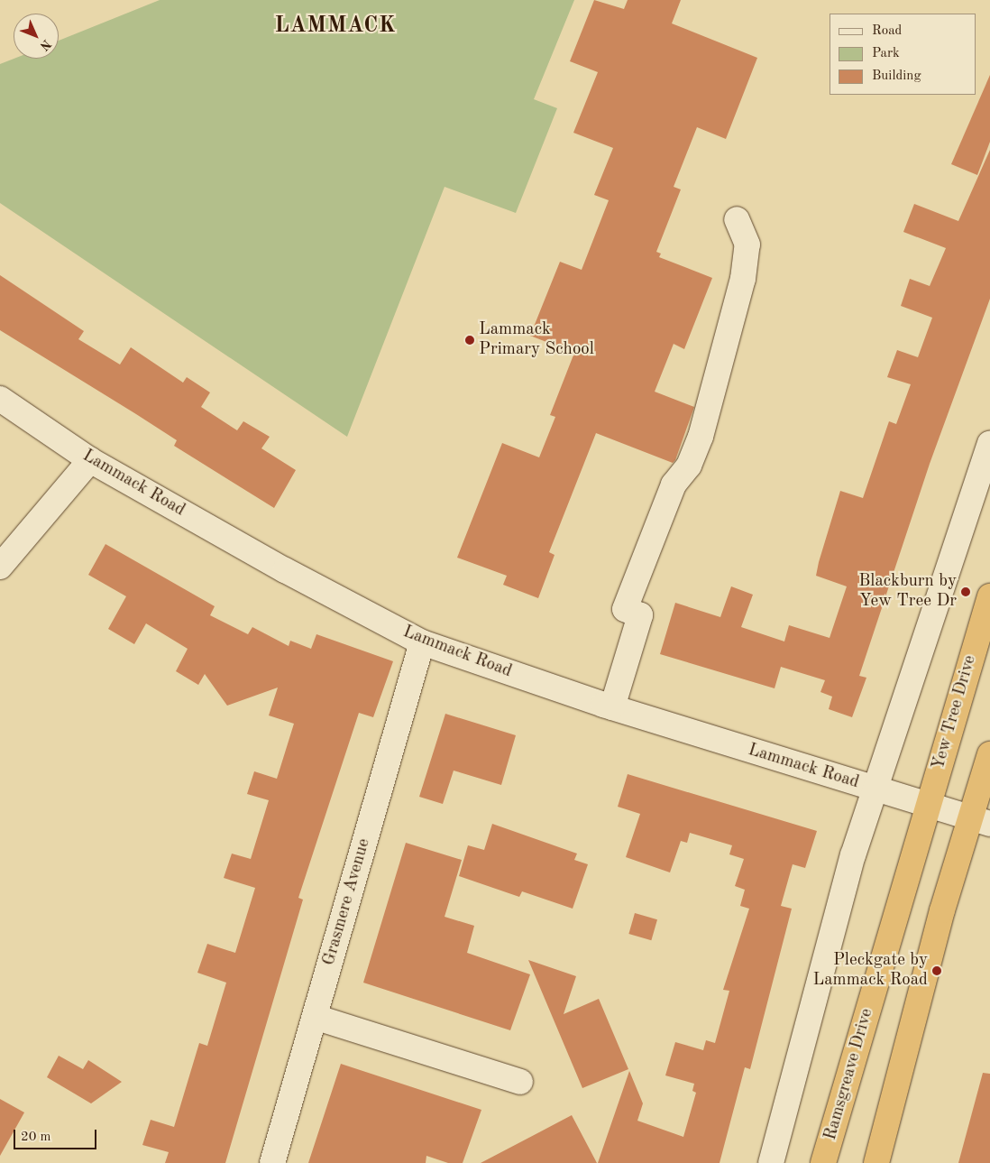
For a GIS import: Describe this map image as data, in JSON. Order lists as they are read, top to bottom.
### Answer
{
  "streets": {
    "highway": ["Yew Tree Drive", "Ramsgreave Drive"],
    "street": ["Lammack Road", "Grasmere Avenue"]
  },
  "crossings": [
    ["Lammack Road", "Yew Tree Drive"],
    ["Lammack Road", "Grasmere Avenue"],
    ["Lammack Road", "Ramsgreave Drive"],
    ["Yew Tree Drive", "Ramsgreave Drive"]
  ],
  "districts": ["LAMMACK"],
  "places": ["Lammack Primary School", "Blackburn by Yew Tree Dr", "Pleckgate by Lammack Road"],
  "legend": ["Road", "Park", "Building"],
  "scale_bar": "20 m",
  "north": "bottom right"
}
